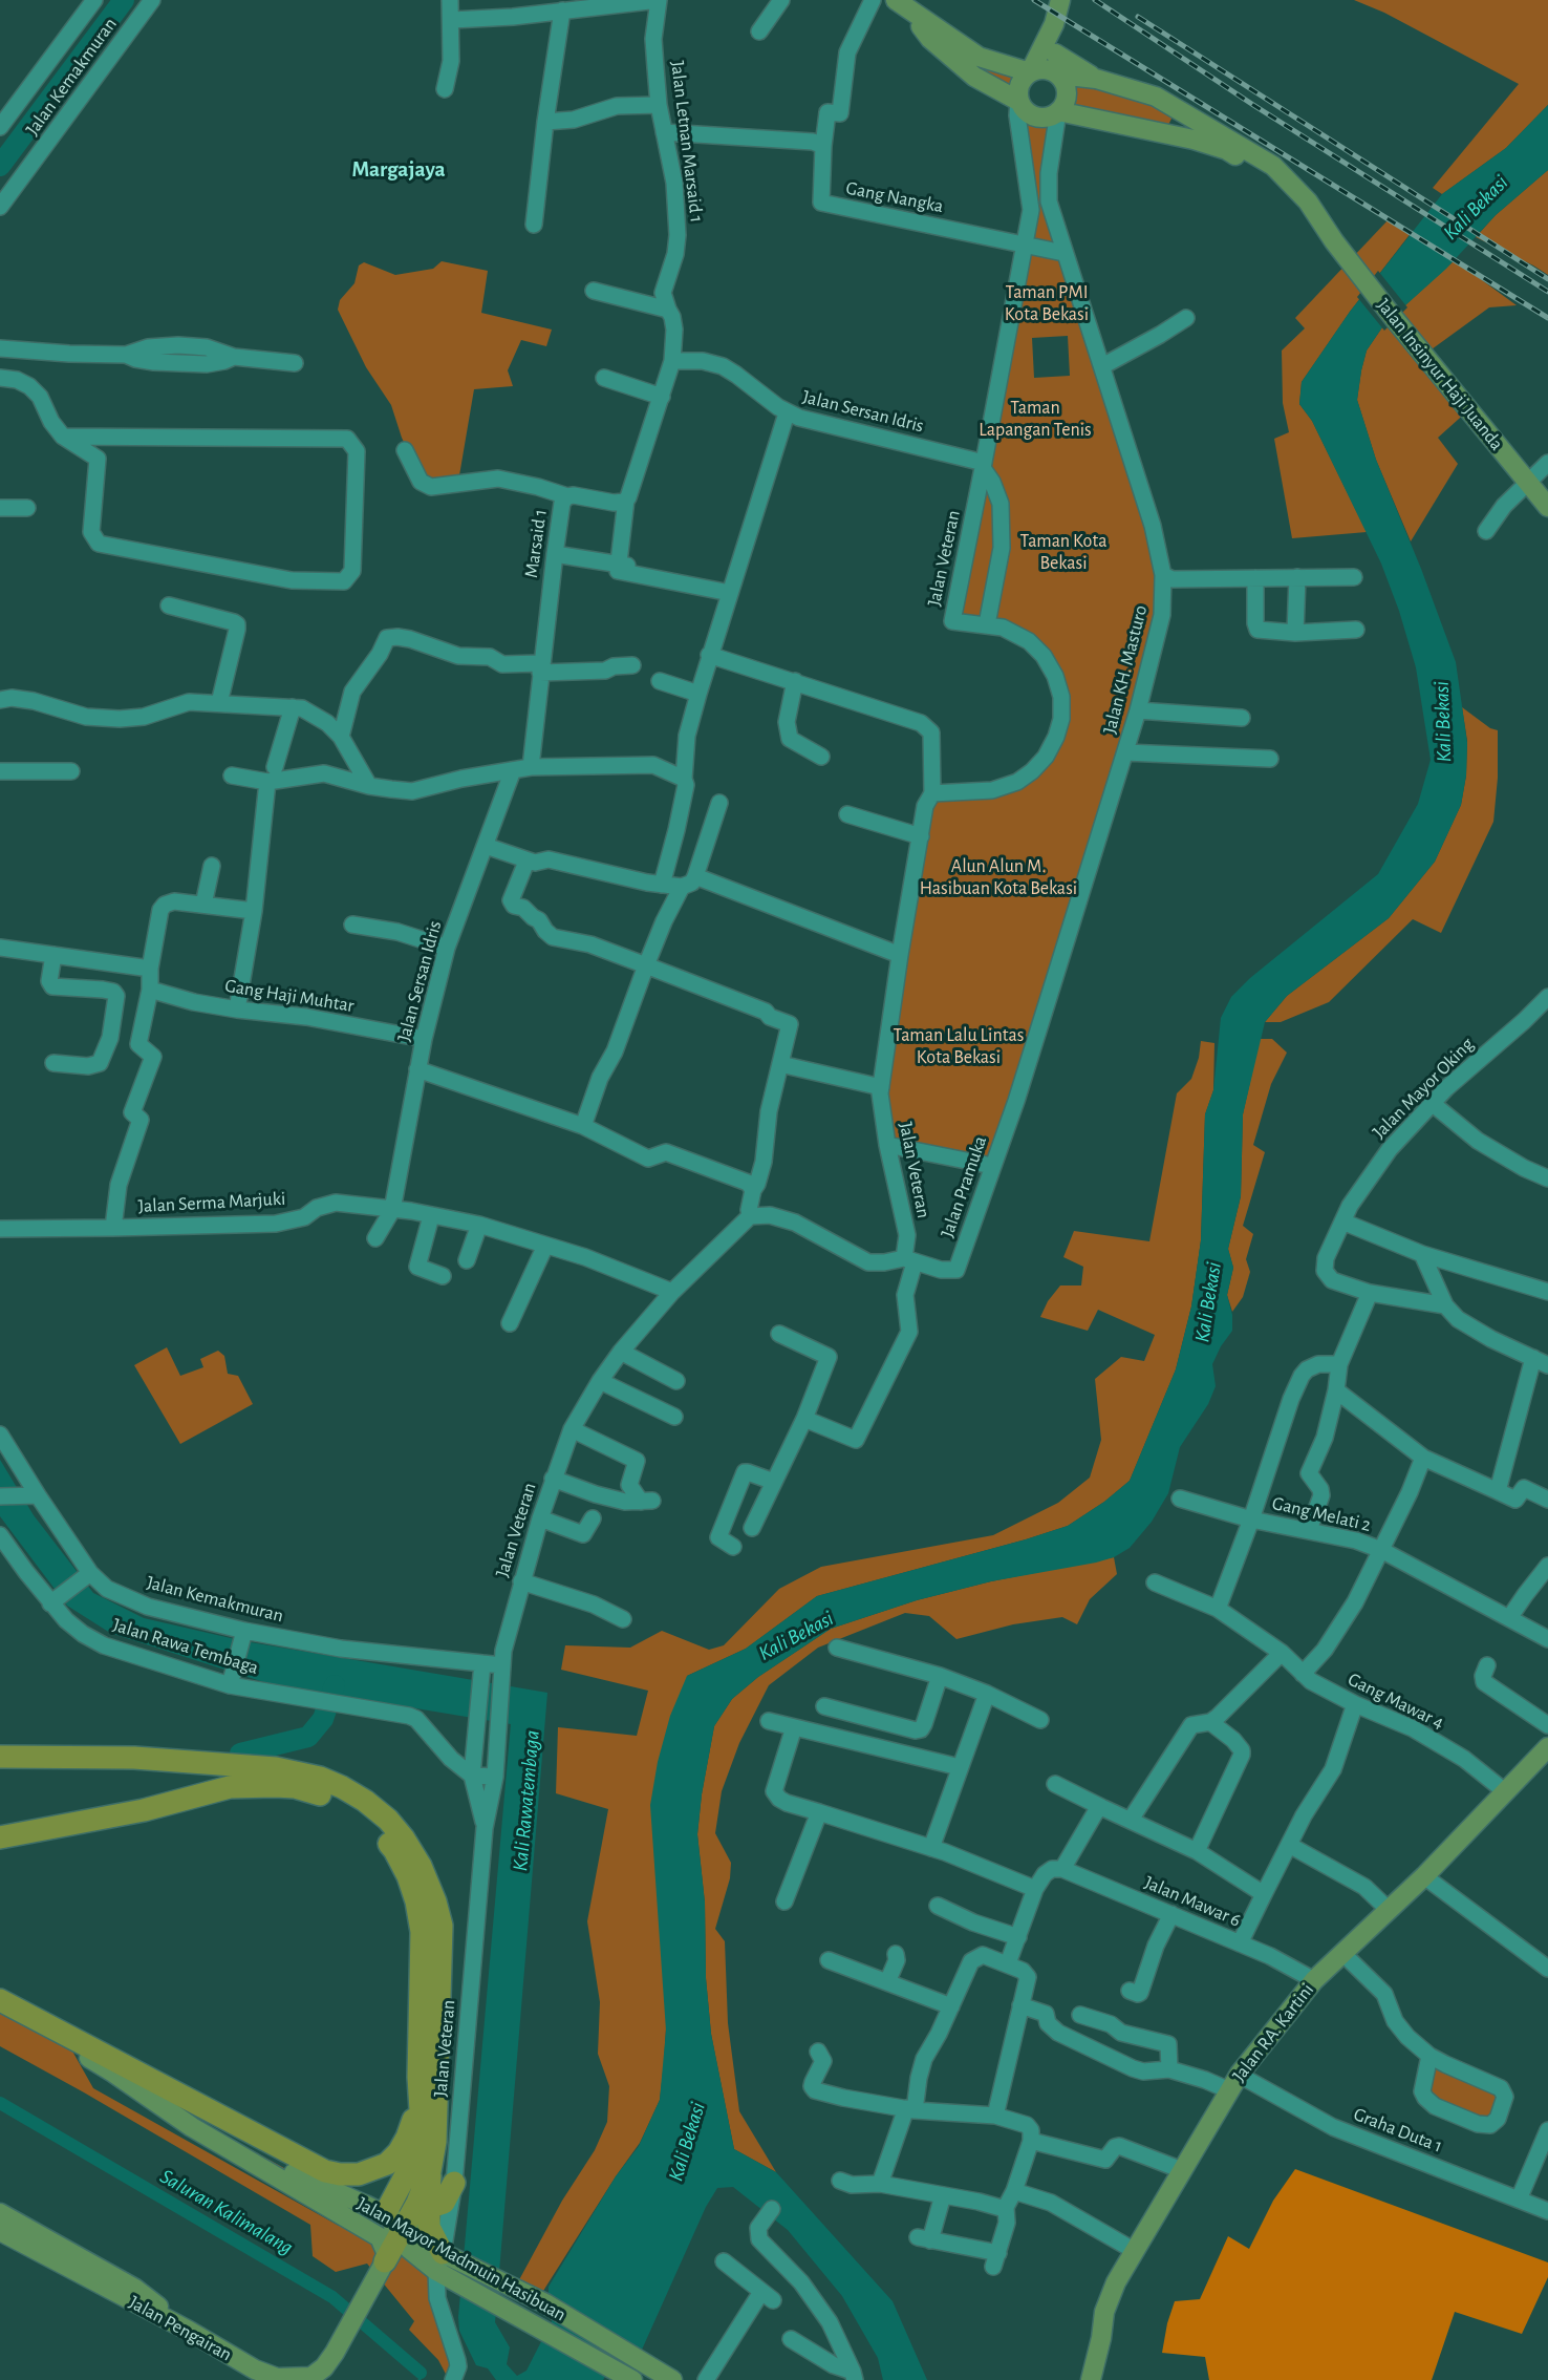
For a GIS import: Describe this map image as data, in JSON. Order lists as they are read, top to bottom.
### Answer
{
  "streets": {
    "main road": [
      "Jalan Insinyur Haji Juanda",
      "Jalan RA. Kartini",
      "Jalan Mayor Madmuin Hasibuan",
      "Jalan Pengairan"
    ],
    "street": [
      "Jalan Kemakmuran",
      "Jalan Letnan Marsaid 1",
      "Gang Nangka",
      "Jalan Sersan Idris",
      "Marsaid 1",
      "Jalan Veteran",
      "Jalan KH. Masturo",
      "Gang Haji Muhtar",
      "Jalan Mayor Oking",
      "Jalan Pramuka",
      "Jalan Serma Marjuki",
      "Gang Melati 2",
      "Jalan Rawa Tembaga",
      "Gang Mawar 4",
      "Jalan Mawar 6",
      "Graha Duta 1"
    ]
  },
  "crossings": [
    ["Jalan Kemakmuran", "Jalan Veteran"],
    ["Jalan Letnan Marsaid 1", "Jalan Sersan Idris"],
    ["Gang Nangka", "Jalan Veteran"],
    ["Jalan Insinyur Haji Juanda", "Jalan Veteran"],
    ["Jalan Insinyur Haji Juanda", "Jalan KH. Masturo"],
    ["Jalan Sersan Idris", "Jalan Veteran"],
    ["Jalan Sersan Idris", "Gang Haji Muhtar"],
    ["Jalan Sersan Idris", "Jalan Serma Marjuki"],
    ["Jalan Veteran", "Jalan KH. Masturo"],
    ["Jalan Veteran", "Jalan Pramuka"],
    ["Jalan Veteran", "Jalan Serma Marjuki"],
    ["Jalan Veteran", "Jalan Rawa Tembaga"],
    ["Jalan Veteran", "Jalan Mayor Madmuin Hasibuan"],
    ["Jalan KH. Masturo", "Jalan Pramuka"],
    ["Gang Mawar 4", "Jalan RA. Kartini"],
    ["Jalan Mawar 6", "Jalan RA. Kartini"],
    ["Jalan RA. Kartini", "Graha Duta 1"],
    ["Jalan Mayor Madmuin Hasibuan", "Jalan Pengairan"]
  ],
  "districts": ["Margajaya"],
  "water": ["Kali Bekasi", "Kali Rawatembaga", "Saluran Kalimalang"],
  "parks": [
    "Taman PMI Kota Bekasi",
    "Taman Lapangan Tenis",
    "Taman Kota Bekasi",
    "Alun Alun M. Hasibuan Kota Bekasi",
    "Taman Lalu Lintas Kota Bekasi"
  ]
}
